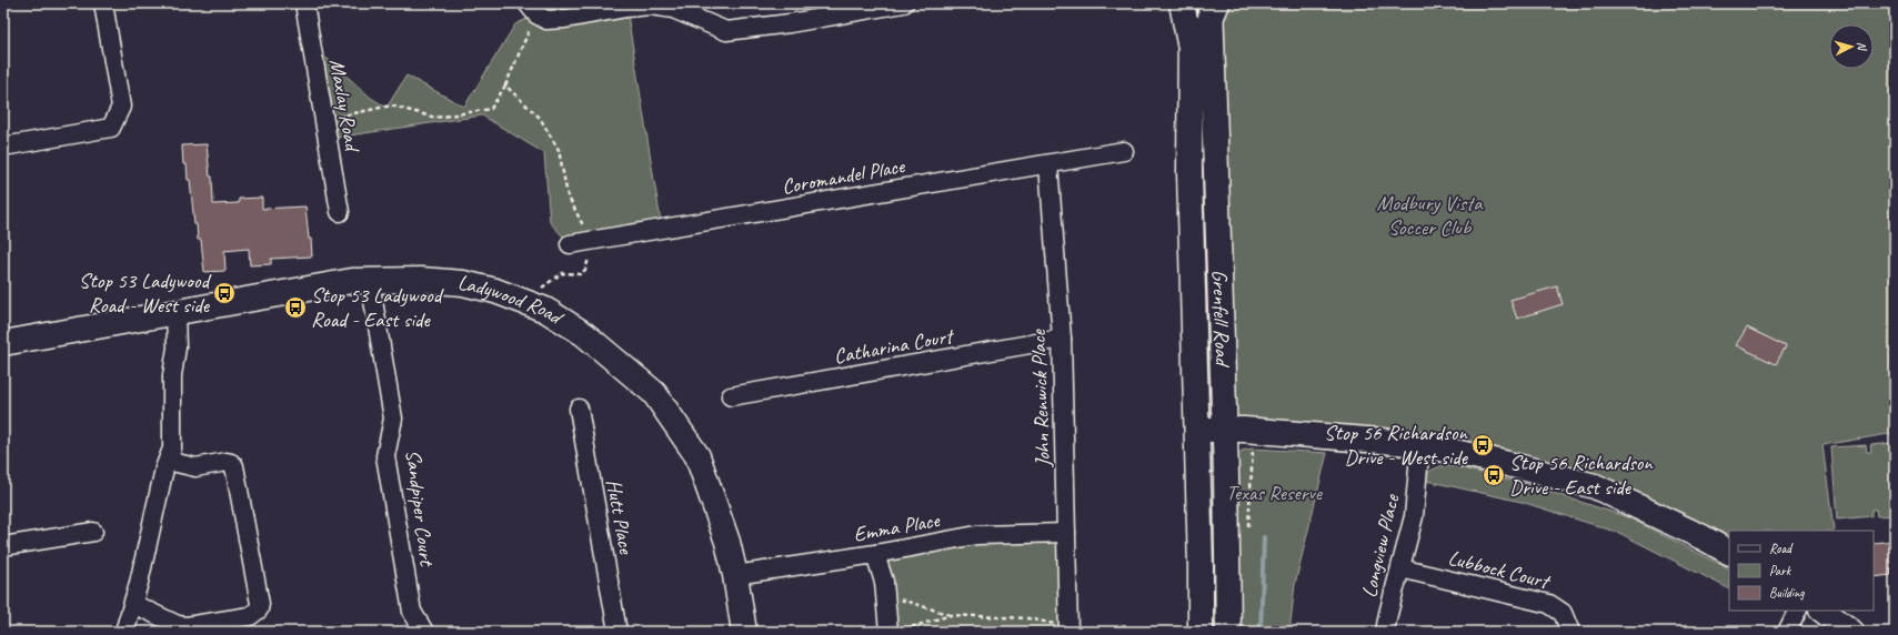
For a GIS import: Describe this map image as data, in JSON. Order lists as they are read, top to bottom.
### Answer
{
  "streets": {
    "street": [
      "Maxlay Road",
      "Coromandel Place",
      "Ladywood Road",
      "Grenfell Road",
      "Catharina Court",
      "John Renwick Place",
      "Sandpiper Court",
      "Hutt Place",
      "Emma Place",
      "Longview Place",
      "Lubbock Court"
    ]
  },
  "crossings": [
    ["Coromandel Place", "John Renwick Place"],
    ["Ladywood Road", "Sandpiper Court"],
    ["Ladywood Road", "Emma Place"],
    ["Catharina Court", "John Renwick Place"],
    ["John Renwick Place", "Emma Place"],
    ["Longview Place", "Lubbock Court"]
  ],
  "parks": ["Modbury Vista Soccer Club", "Texas Reserve"],
  "places": {
    "bus stop": [
      "Stop 53 Ladywood Road - West side",
      "Stop 53 Ladywood Road - East side",
      "Stop 56 Richardson Drive - West side",
      "Stop 56 Richardson Drive - East side"
    ]
  },
  "legend": ["Road", "Park", "Building"],
  "north": "right"
}
